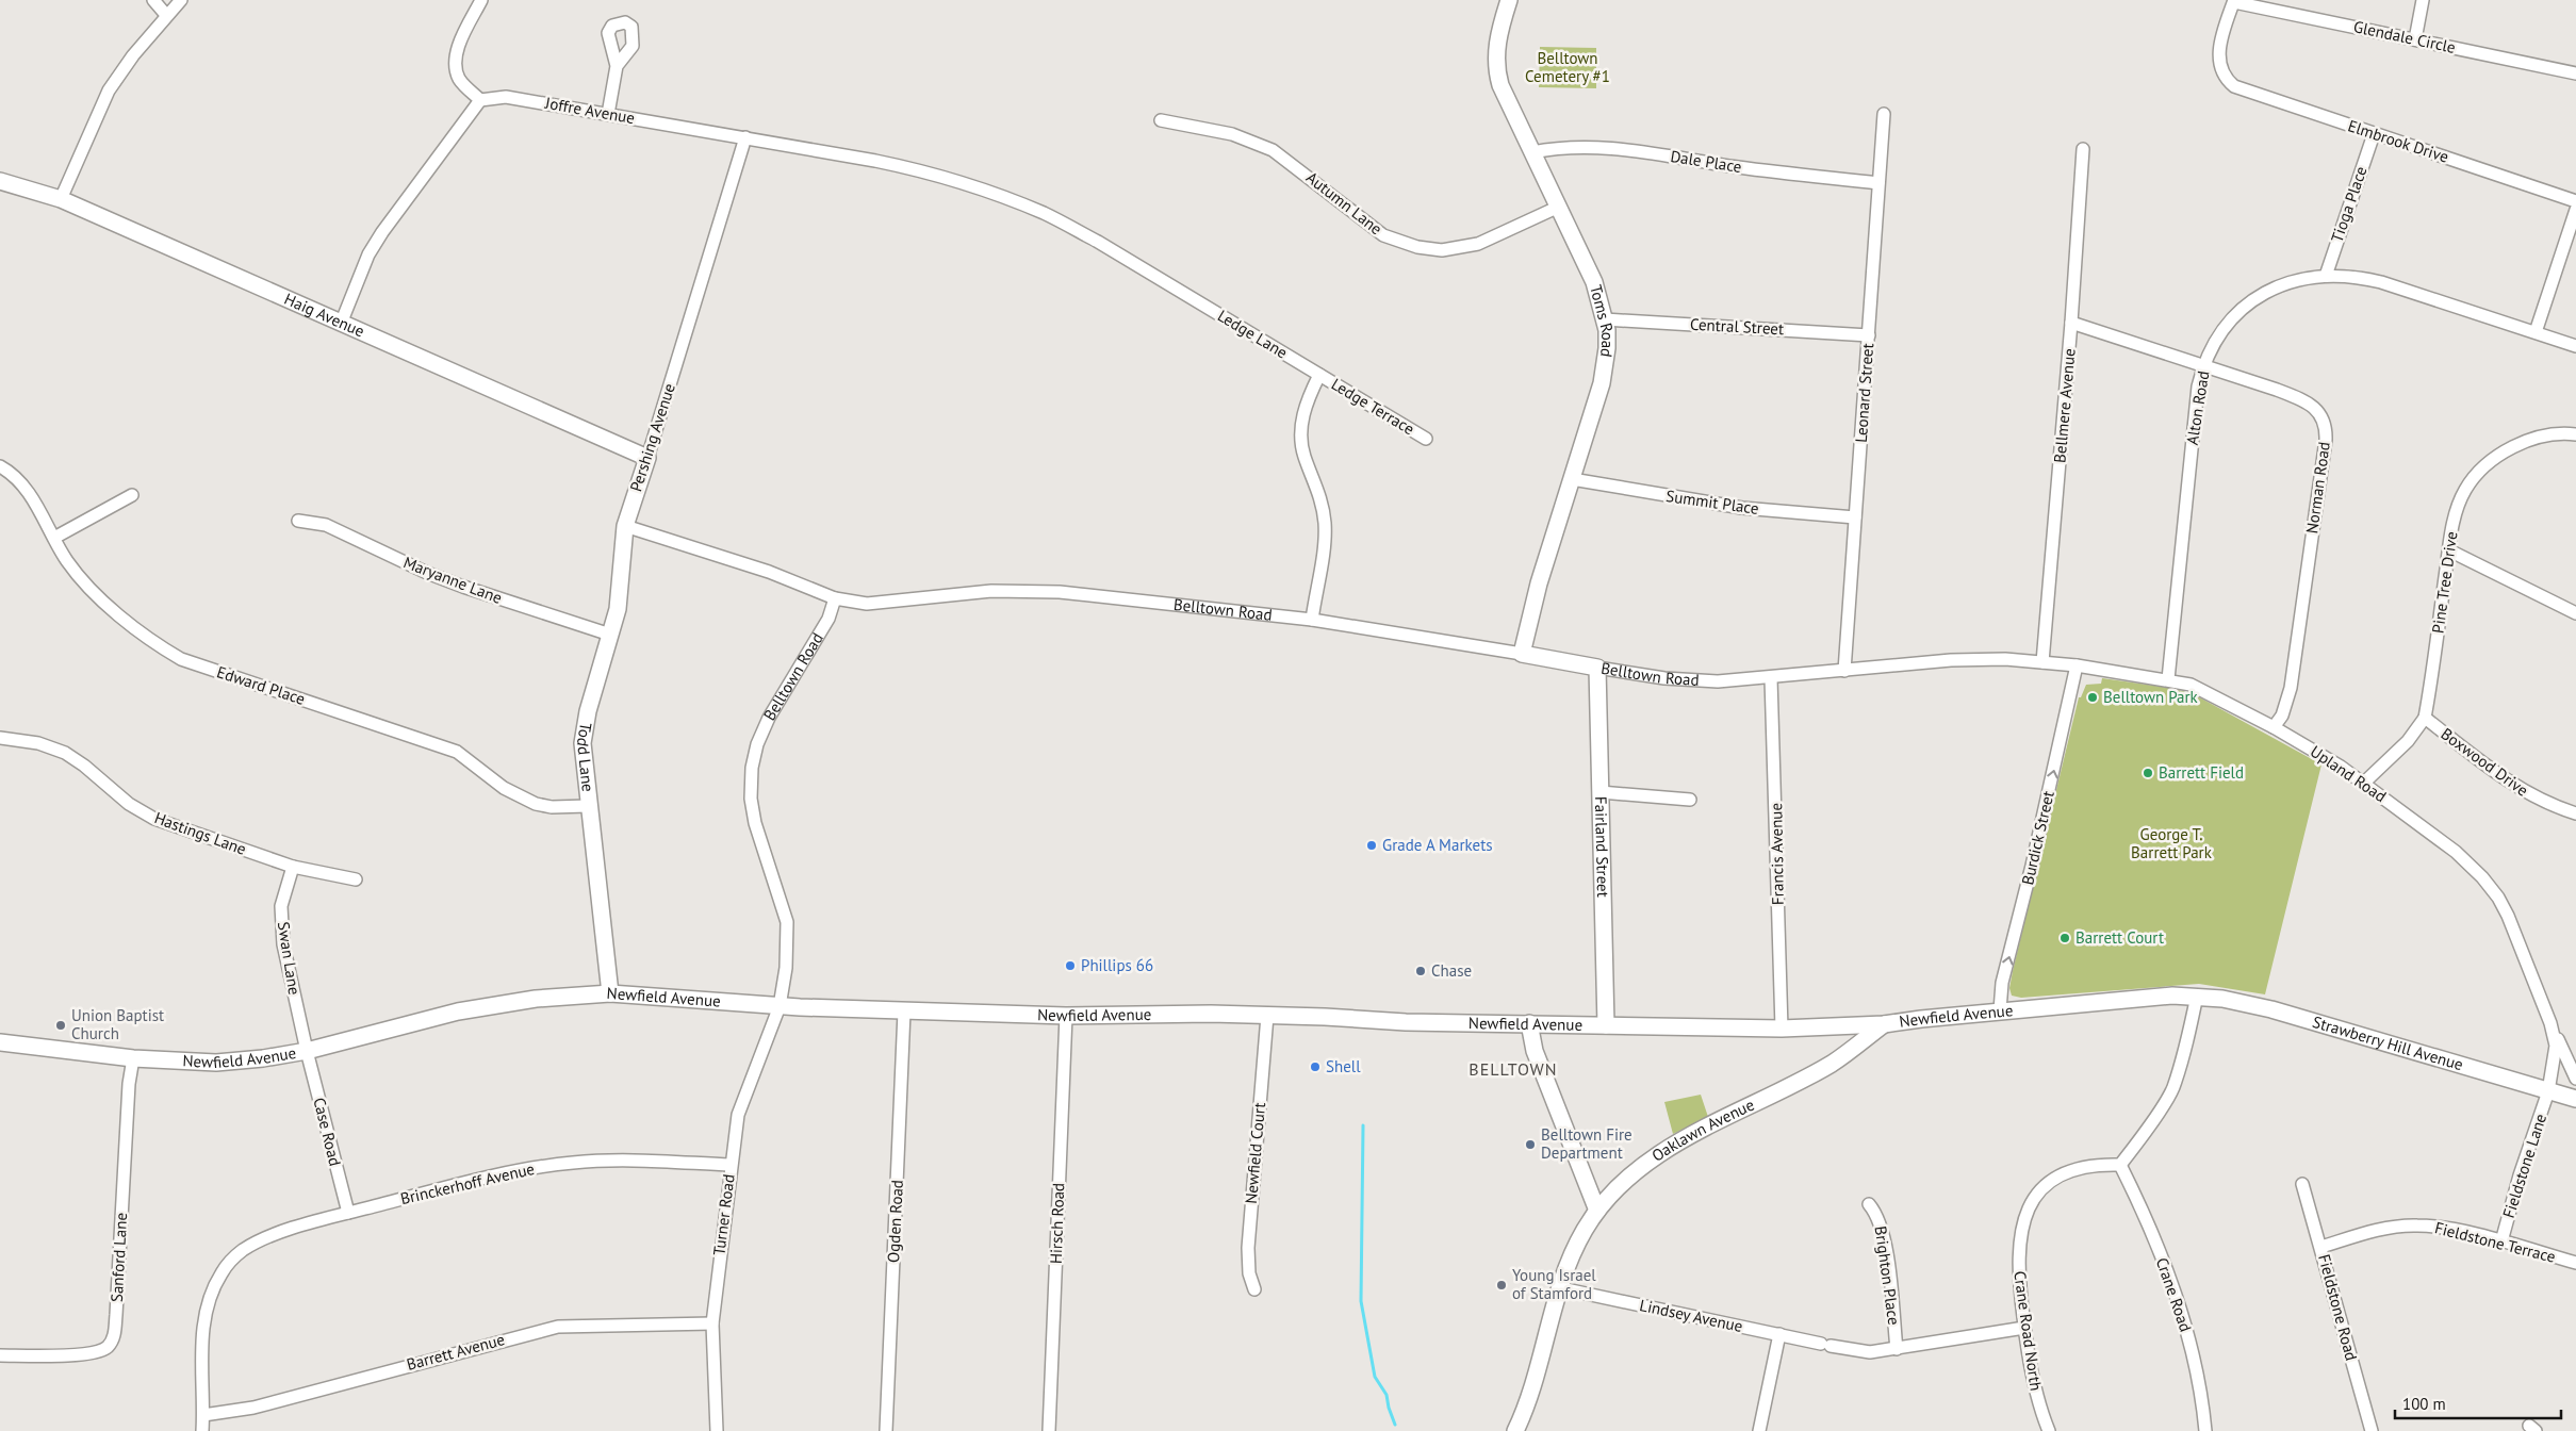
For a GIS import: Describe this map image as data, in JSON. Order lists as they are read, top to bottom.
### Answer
{
  "streets": {
    "street": [
      "Glendale Circle",
      "Joffre Avenue",
      "Elmbrook Drive",
      "Dale Place",
      "Autumn Lane",
      "Tioga Place",
      "Haig Avenue",
      "Toms Road",
      "Central Street",
      "Ledge Lane",
      "Leonard Street",
      "Bellmere Avenue",
      "Ledge Terrace",
      "Alton Road",
      "Pershing Avenue",
      "Norman Road",
      "Summit Place",
      "Maryanne Lane",
      "Pine Tree Drive",
      "Belltown Road",
      "Edward Place",
      "Todd Lane",
      "Boxwood Drive",
      "Upland Road",
      "Hastings Lane",
      "Burdick Street",
      "Fairland Street",
      "Francis Avenue",
      "Swan Lane",
      "Newfield Avenue",
      "Strawberry Hill Avenue",
      "Case Road",
      "Oaklawn Avenue",
      "Newfield Court",
      "Fieldstone Lane",
      "Brinckerhoff Avenue",
      "Turner Road",
      "Ogden Road",
      "Hirsch Road",
      "Fieldstone Terrace",
      "Sanford Lane",
      "Brighton Place",
      "Crane Road",
      "Fieldstone Road",
      "Lindsey Avenue",
      "Crane Road North",
      "Barrett Avenue"
    ]
  },
  "crossings": [
    ["Glendale Circle", "Elmbrook Drive"],
    ["Joffre Avenue", "Ledge Lane"],
    ["Joffre Avenue", "Pershing Avenue"],
    ["Elmbrook Drive", "Tioga Place"],
    ["Dale Place", "Toms Road"],
    ["Dale Place", "Leonard Street"],
    ["Autumn Lane", "Toms Road"],
    ["Tioga Place", "Alton Road"],
    ["Haig Avenue", "Pershing Avenue"],
    ["Toms Road", "Central Street"],
    ["Toms Road", "Summit Place"],
    ["Toms Road", "Belltown Road"],
    ["Central Street", "Leonard Street"],
    ["Ledge Lane", "Ledge Terrace"],
    ["Leonard Street", "Summit Place"],
    ["Leonard Street", "Belltown Road"],
    ["Bellmere Avenue", "Norman Road"],
    ["Bellmere Avenue", "Belltown Road"],
    ["Bellmere Avenue", "Upland Road"],
    ["Alton Road", "Norman Road"],
    ["Alton Road", "Upland Road"],
    ["Pershing Avenue", "Todd Lane"],
    ["Norman Road", "Upland Road"],
    ["Maryanne Lane", "Todd Lane"],
    ["Pine Tree Drive", "Boxwood Drive"],
    ["Pine Tree Drive", "Upland Road"],
    ["Belltown Road", "Upland Road"],
    ["Belltown Road", "Fairland Street"],
    ["Belltown Road", "Francis Avenue"],
    ["Belltown Road", "Newfield Avenue"],
    ["Belltown Road", "Turner Road"],
    ["Edward Place", "Todd Lane"],
    ["Todd Lane", "Newfield Avenue"],
    ["Upland Road", "Burdick Street"],
    ["Upland Road", "Strawberry Hill Avenue"],
    ["Upland Road", "Fieldstone Lane"],
    ["Hastings Lane", "Swan Lane"],
    ["Burdick Street", "Newfield Avenue"],
    ["Fairland Street", "Newfield Avenue"],
    ["Francis Avenue", "Newfield Avenue"],
    ["Swan Lane", "Newfield Avenue"],
    ["Swan Lane", "Case Road"],
    ["Newfield Avenue", "Strawberry Hill Avenue"],
    ["Newfield Avenue", "Case Road"],
    ["Newfield Avenue", "Oaklawn Avenue"],
    ["Newfield Avenue", "Newfield Court"],
    ["Newfield Avenue", "Turner Road"],
    ["Newfield Avenue", "Ogden Road"],
    ["Newfield Avenue", "Hirsch Road"],
    ["Newfield Avenue", "Sanford Lane"],
    ["Strawberry Hill Avenue", "Fieldstone Lane"],
    ["Case Road", "Brinckerhoff Avenue"],
    ["Oaklawn Avenue", "Lindsey Avenue"],
    ["Fieldstone Lane", "Fieldstone Terrace"],
    ["Brinckerhoff Avenue", "Turner Road"],
    ["Brinckerhoff Avenue", "Barrett Avenue"],
    ["Turner Road", "Barrett Avenue"],
    ["Fieldstone Terrace", "Fieldstone Road"],
    ["Brighton Place", "Lindsey Avenue"],
    ["Crane Road", "Crane Road North"],
    ["Lindsey Avenue", "Crane Road North"]
  ],
  "one_way": ["Burdick Street"],
  "districts": ["BELLTOWN"],
  "parks": ["Belltown Cemetery #1", "George T. Barrett Park"],
  "places": [
    "Belltown Park",
    "Barrett Field",
    "Grade A Markets",
    "Barrett Court",
    "Phillips 66",
    "Chase",
    "Union Baptist Church",
    "Shell",
    "Belltown Fire Department",
    "Young Israel of Stamford"
  ],
  "scale_bar": "100 m"
}
